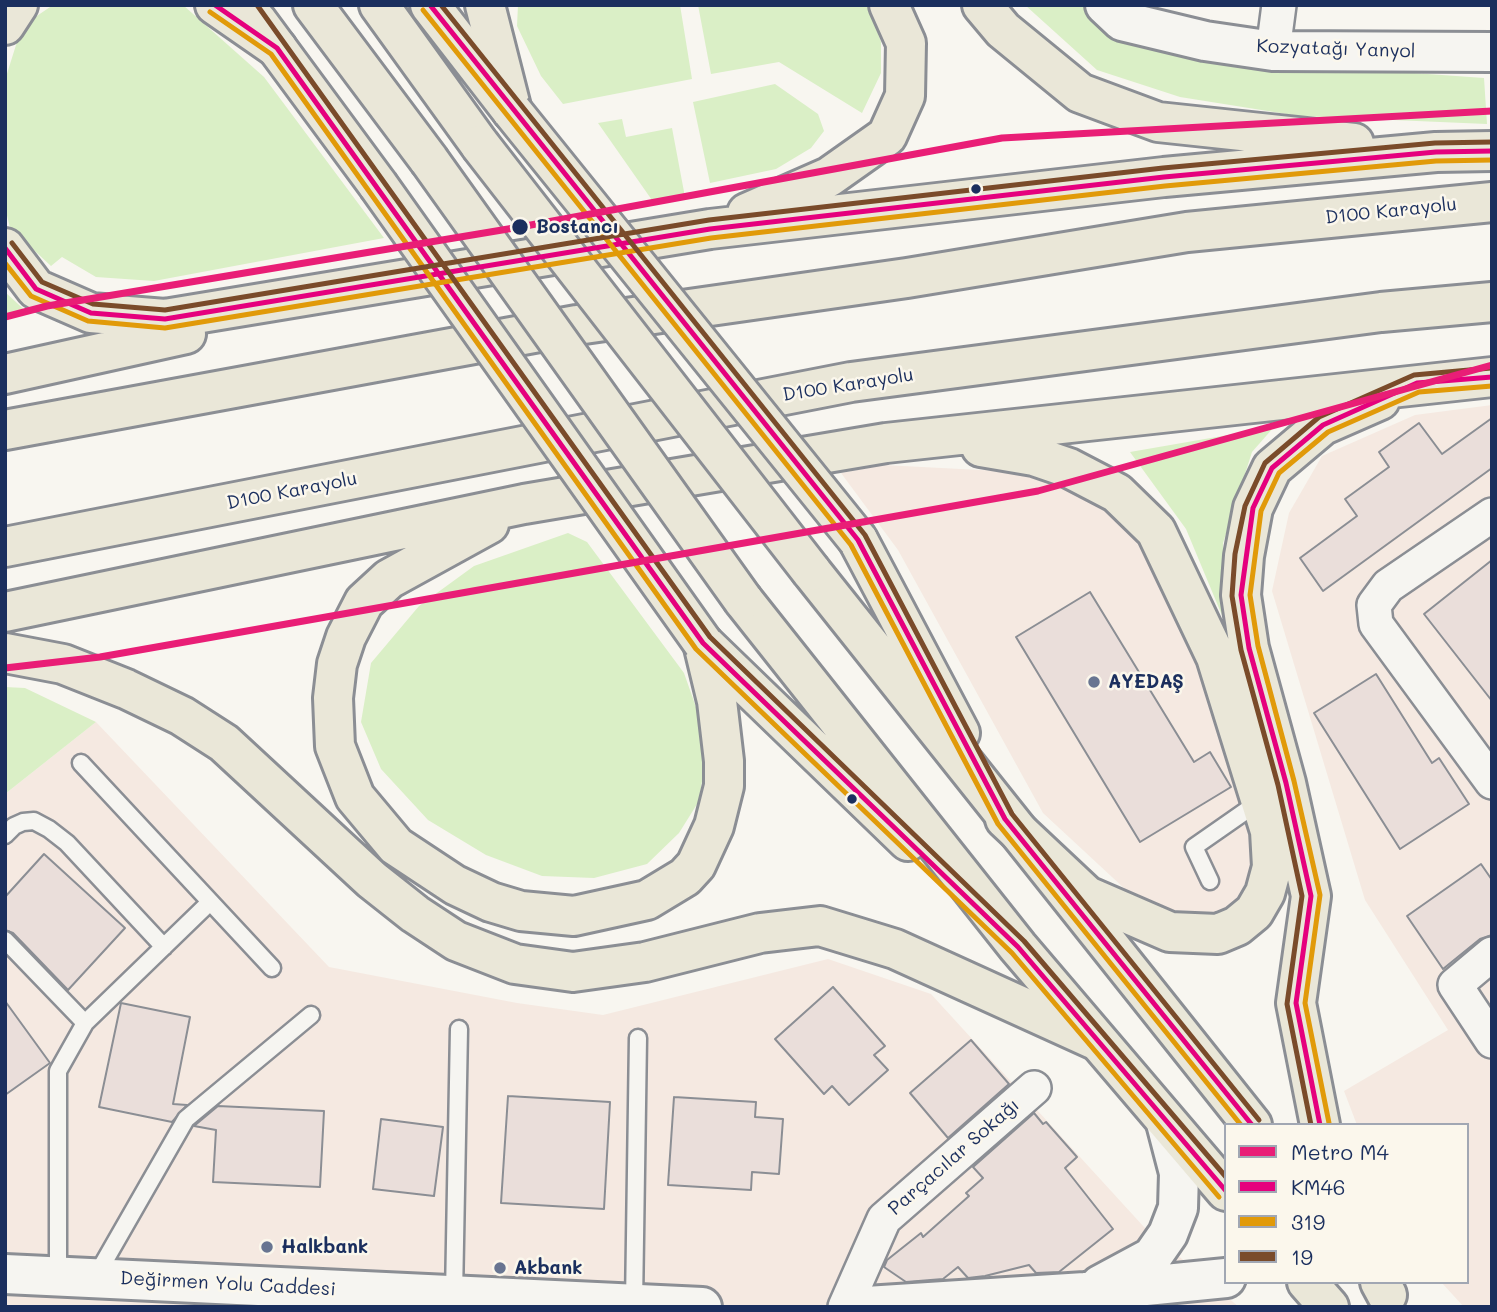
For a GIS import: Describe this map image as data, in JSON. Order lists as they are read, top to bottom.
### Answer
{
  "streets": {
    "main road": ["D100 Karayolu"],
    "street": ["Kozyatağı Yanyol", "Parçacılar Sokağı", "Değirmen Yolu Caddesi"]
  },
  "places": [
    "Bostancı",
    "AYEDAŞ",
    "Halkbank",
    "Akbank"
  ],
  "lines": [
    "transit line KM46",
    "transit line 19",
    "transit line 319",
    "metro line M4"
  ],
  "legend": [
    "Metro M4",
    "KM46",
    "319",
    "19"
  ]
}
